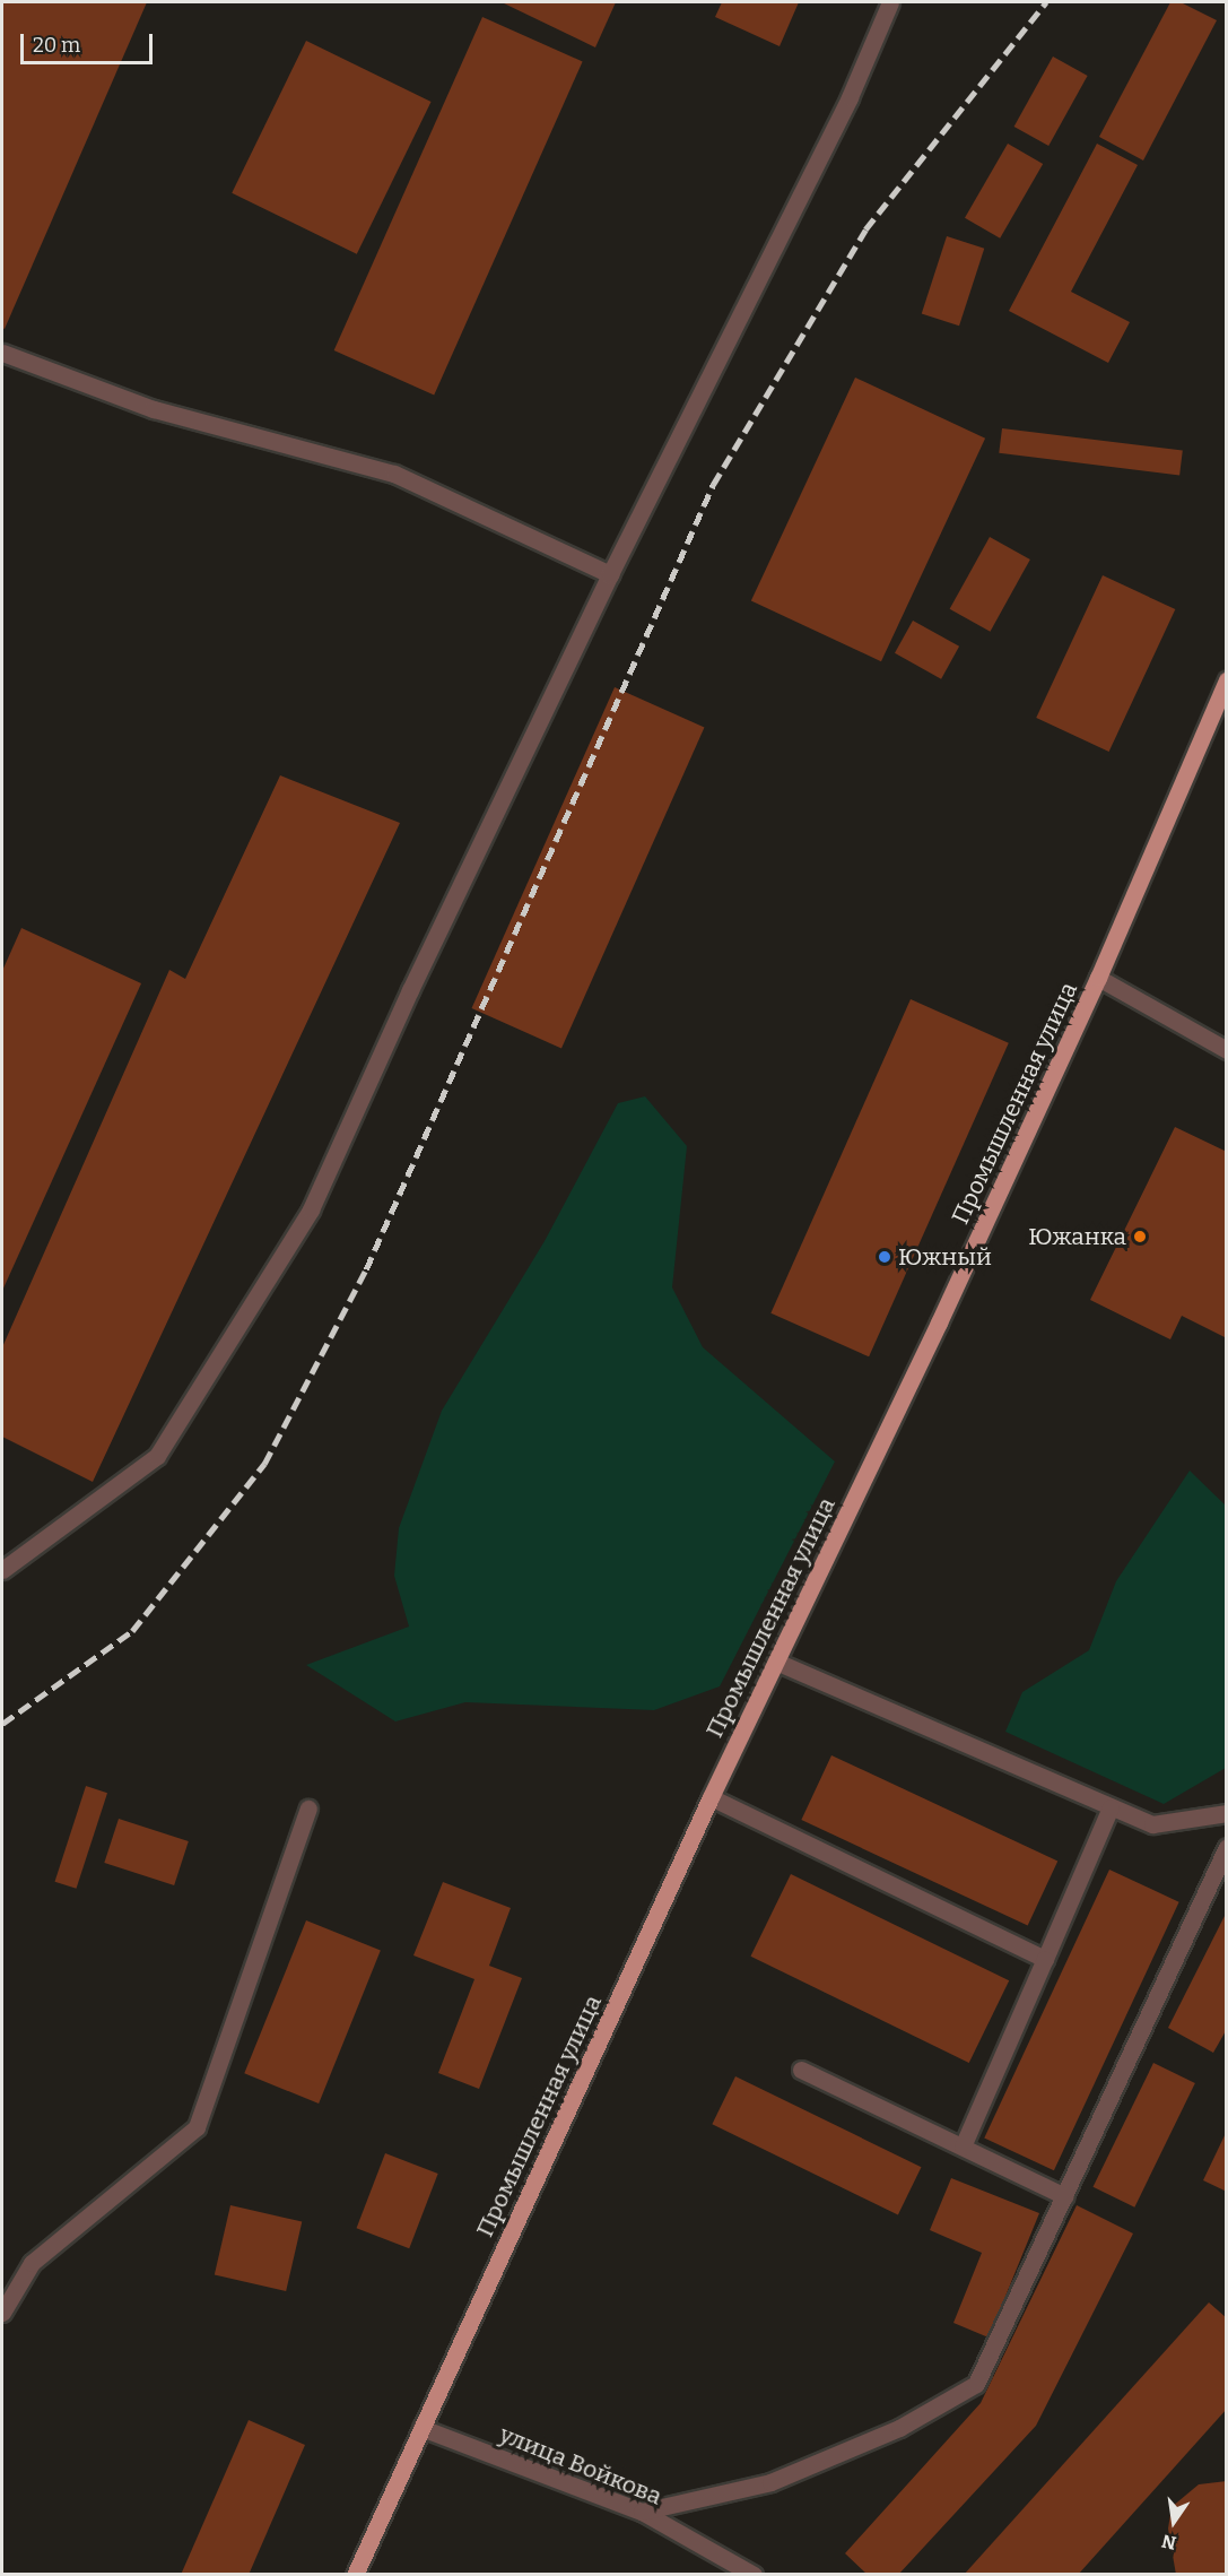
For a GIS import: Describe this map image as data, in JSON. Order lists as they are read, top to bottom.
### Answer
{
  "streets": {
    "main road": ["Промышленная улица"],
    "street": ["улица Войкова"]
  },
  "crossings": [
    ["Промышленная улица", "улица Войкова"]
  ],
  "places": ["Южанка", "Южный"],
  "scale_bar": "20 m",
  "north": "bottom"
}
